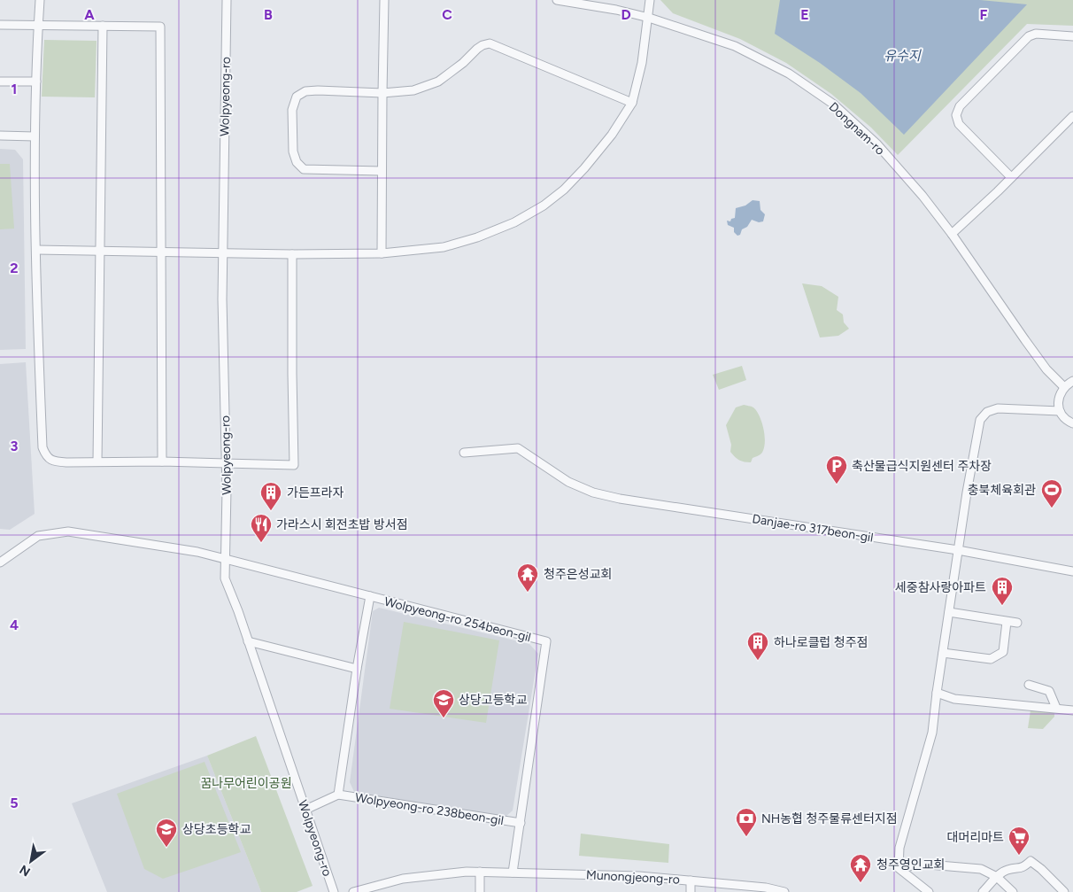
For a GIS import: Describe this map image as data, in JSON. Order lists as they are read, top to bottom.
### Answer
{
  "streets": {
    "street": [
      "Wolpyeong-ro",
      "Dongnam-ro",
      "Danjae-ro 317beon-gil",
      "Wolpyeong-ro 254beon-gil",
      "Wolpyeong-ro 238beon-gil",
      "Munongjeong-ro"
    ]
  },
  "crossings": [
    ["Wolpyeong-ro", "Wolpyeong-ro 254beon-gil"],
    ["Wolpyeong-ro", "Wolpyeong-ro 238beon-gil"],
    ["Wolpyeong-ro 254beon-gil", "Wolpyeong-ro 238beon-gil"]
  ],
  "water": ["유수지"],
  "parks": ["꿈나무어린이공원"],
  "places": {
    "parking": ["축산물급식지원센터 주차장"],
    "sports": ["충북체육회관"],
    "building": ["가든프라자", "세중참사랑아파트", "하나로클럽 청주점"],
    "restaurant": ["가라스시 회전초밥 방서점"],
    "temple": ["청주은성교회", "청주영인교회"],
    "school or university": ["상당고등학교", "상당초등학교"],
    "bank": ["NH농협 청주물류센터지점"],
    "supermarket": ["대머리마트"]
  },
  "north": "bottom left",
  "grid": {
    "columns": [
      "A",
      "B",
      "C",
      "D",
      "E",
      "F"
    ],
    "rows": [
      "1",
      "2",
      "3",
      "4",
      "5"
    ]
  }
}
